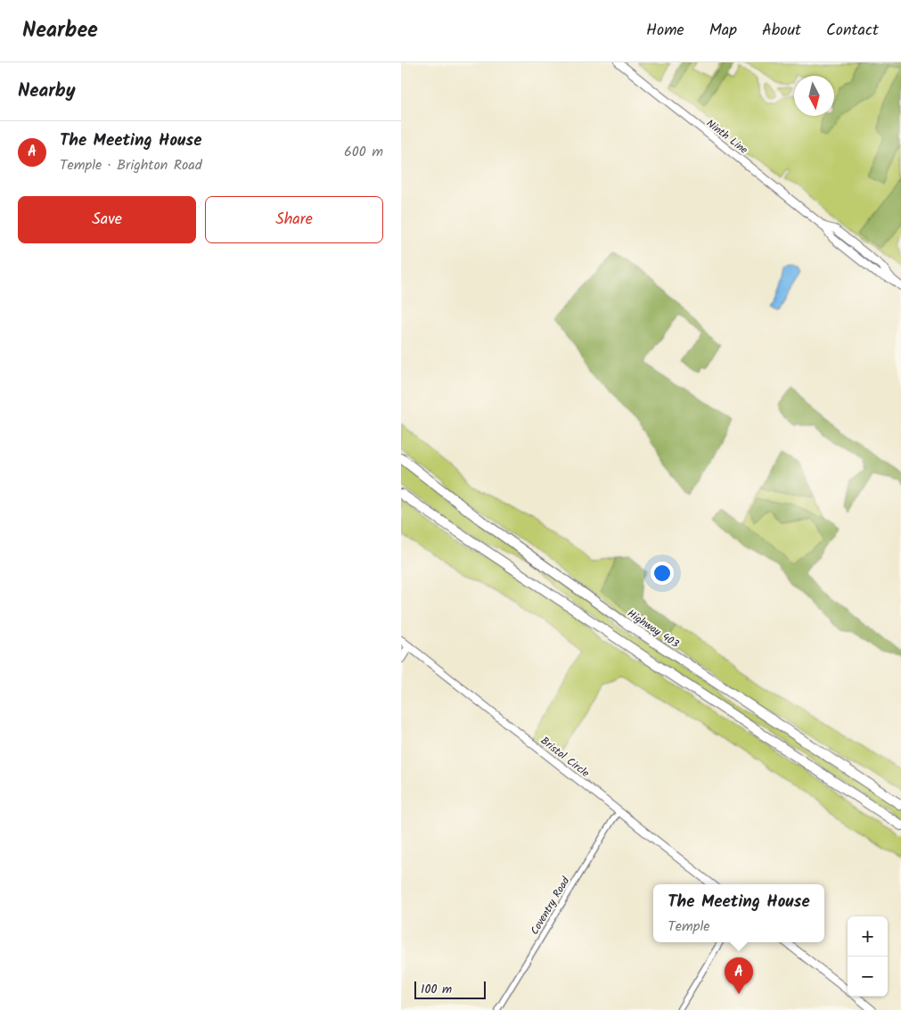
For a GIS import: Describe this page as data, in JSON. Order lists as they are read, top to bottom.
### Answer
{
  "streets": {
    "highway": ["Highway 403"],
    "street": ["Ninth Line", "Bristol Circle", "Coventry Road"]
  },
  "crossings": [
    ["Bristol Circle", "Coventry Road"]
  ],
  "scale_bar": "100 m",
  "north": "bottom",
  "page": {
    "header": "Nearbee",
    "nav": [
      "Home",
      "Map",
      "About",
      "Contact"
    ],
    "heading": "Nearby",
    "list": [
      {
        "mark": "A",
        "name": "The Meeting House",
        "note": "Temple · Brighton Road",
        "value": "600 m"
      }
    ],
    "buttons": ["Save", "Share"],
    "popup": ["The Meeting House", "Temple"],
    "map_buttons": ["+", "−"],
    "pins": "A",
    "scale": "100 m"
  }
}
